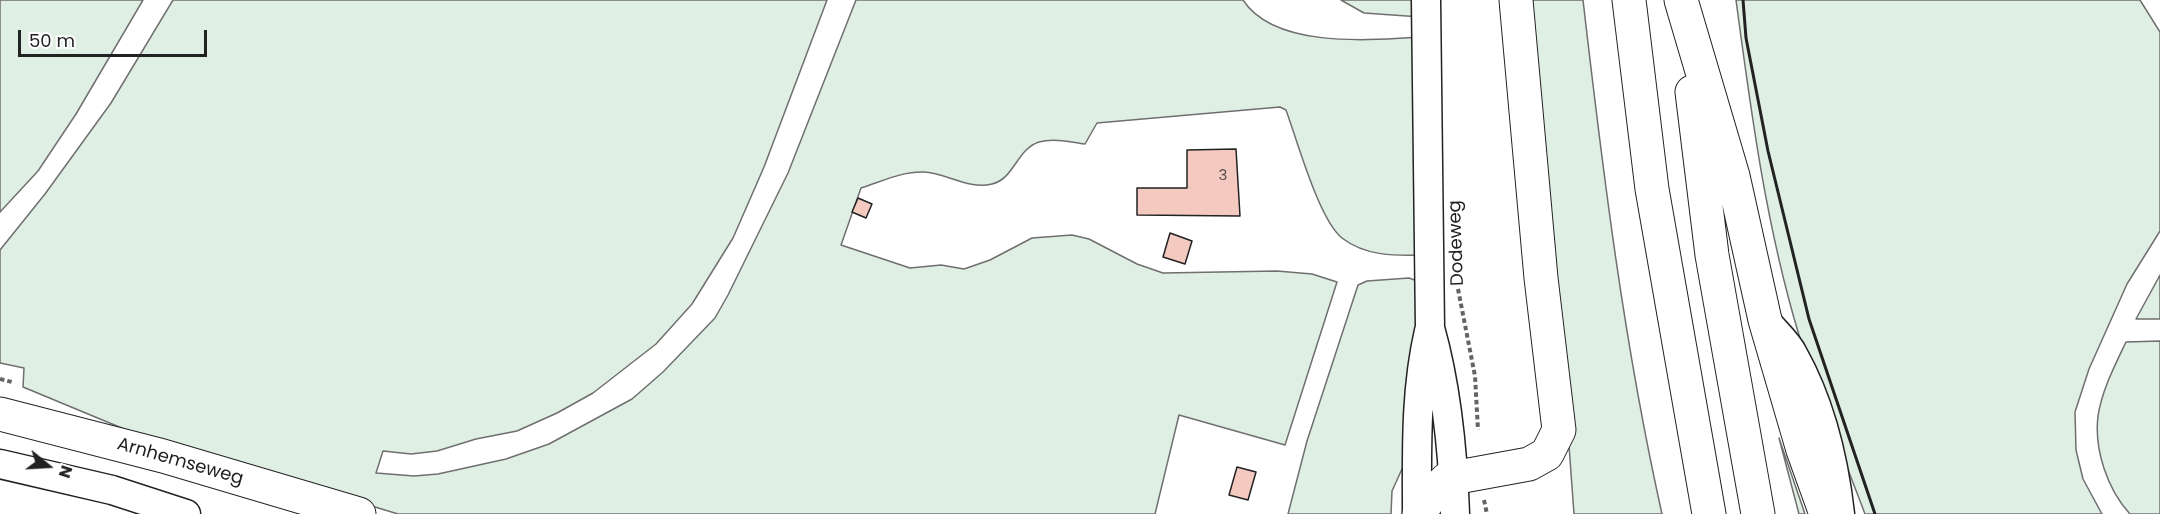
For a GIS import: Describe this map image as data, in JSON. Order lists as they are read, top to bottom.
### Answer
{
  "streets": {
    "main road": ["Arnhemseweg"],
    "street": ["Dodeweg"]
  },
  "house_numbers": ["3"],
  "scale_bar": "50 m",
  "north": "right"
}
